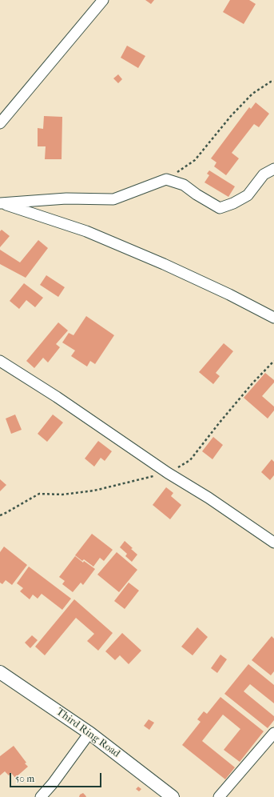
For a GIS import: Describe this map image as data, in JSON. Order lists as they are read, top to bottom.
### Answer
{
  "streets": {
    "street": ["Third Ring Road"]
  },
  "scale_bar": "50 m"
}
